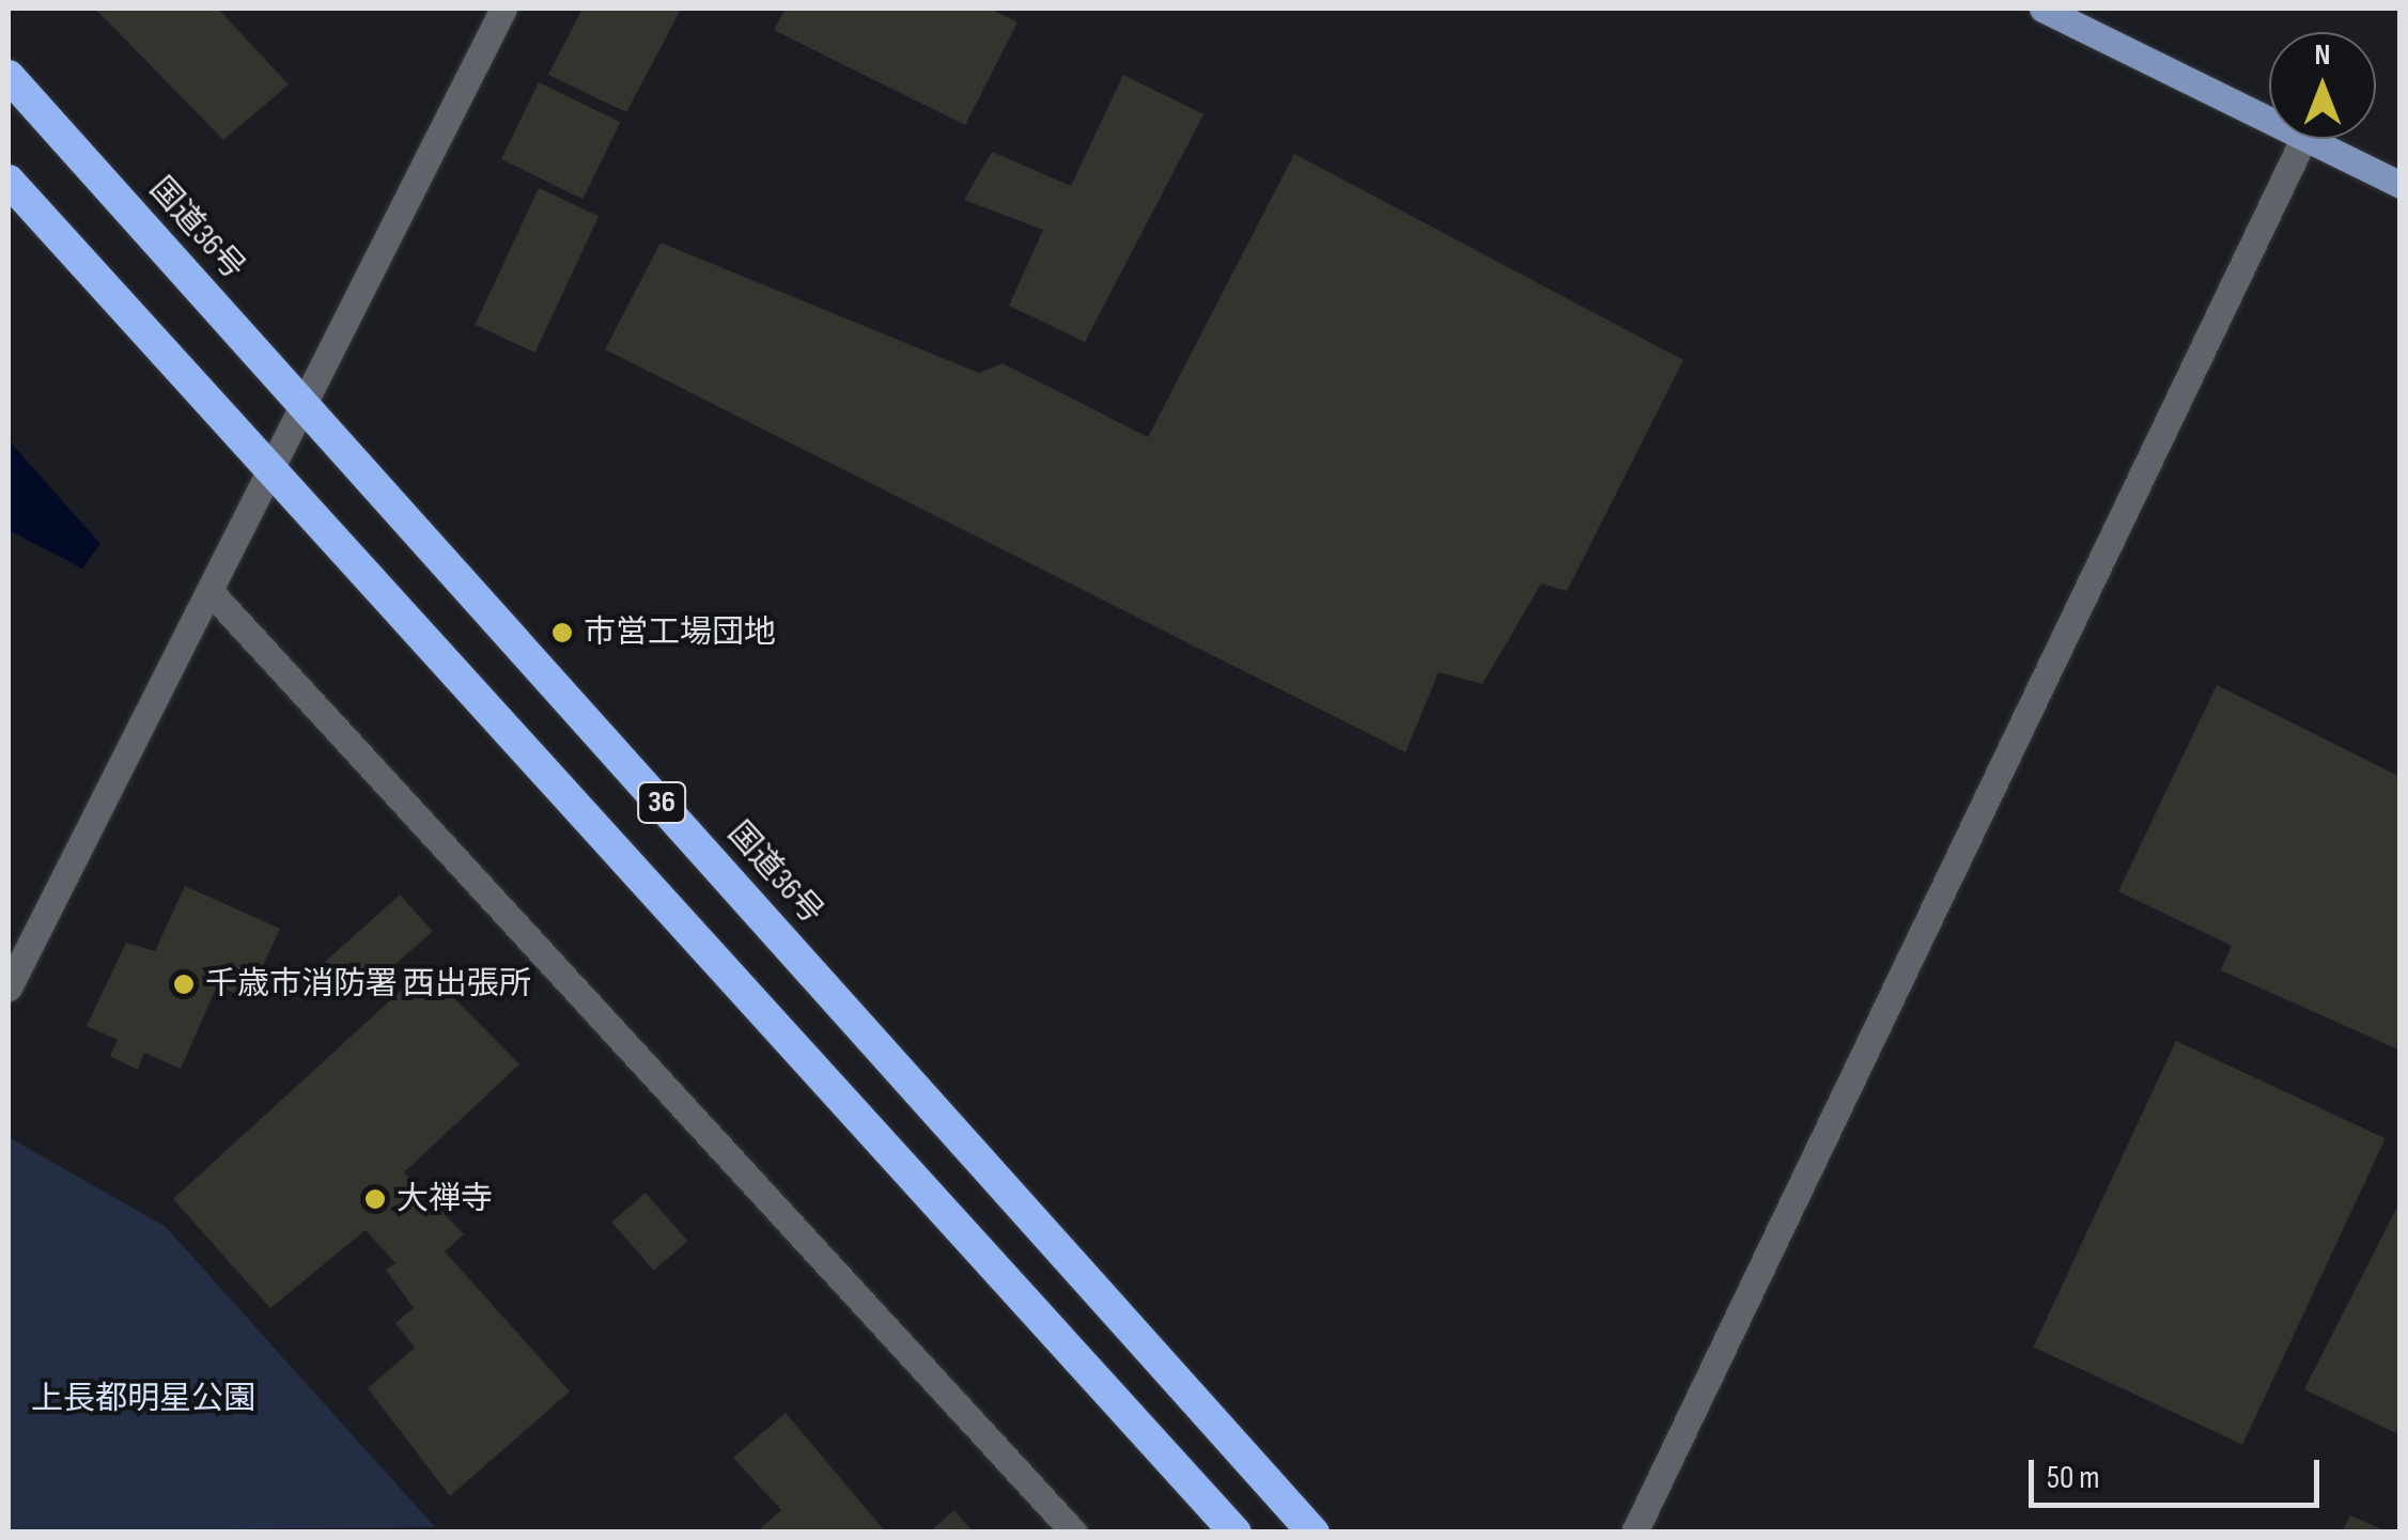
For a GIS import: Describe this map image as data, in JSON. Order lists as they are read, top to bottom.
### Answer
{
  "streets": {
    "highway": ["国道36号", "36"]
  },
  "parks": ["上長都明星公園"],
  "places": ["市営工場団地", "千歳市消防署 西出張所", "大禅寺"],
  "scale_bar": "50 m",
  "north": "top"
}
